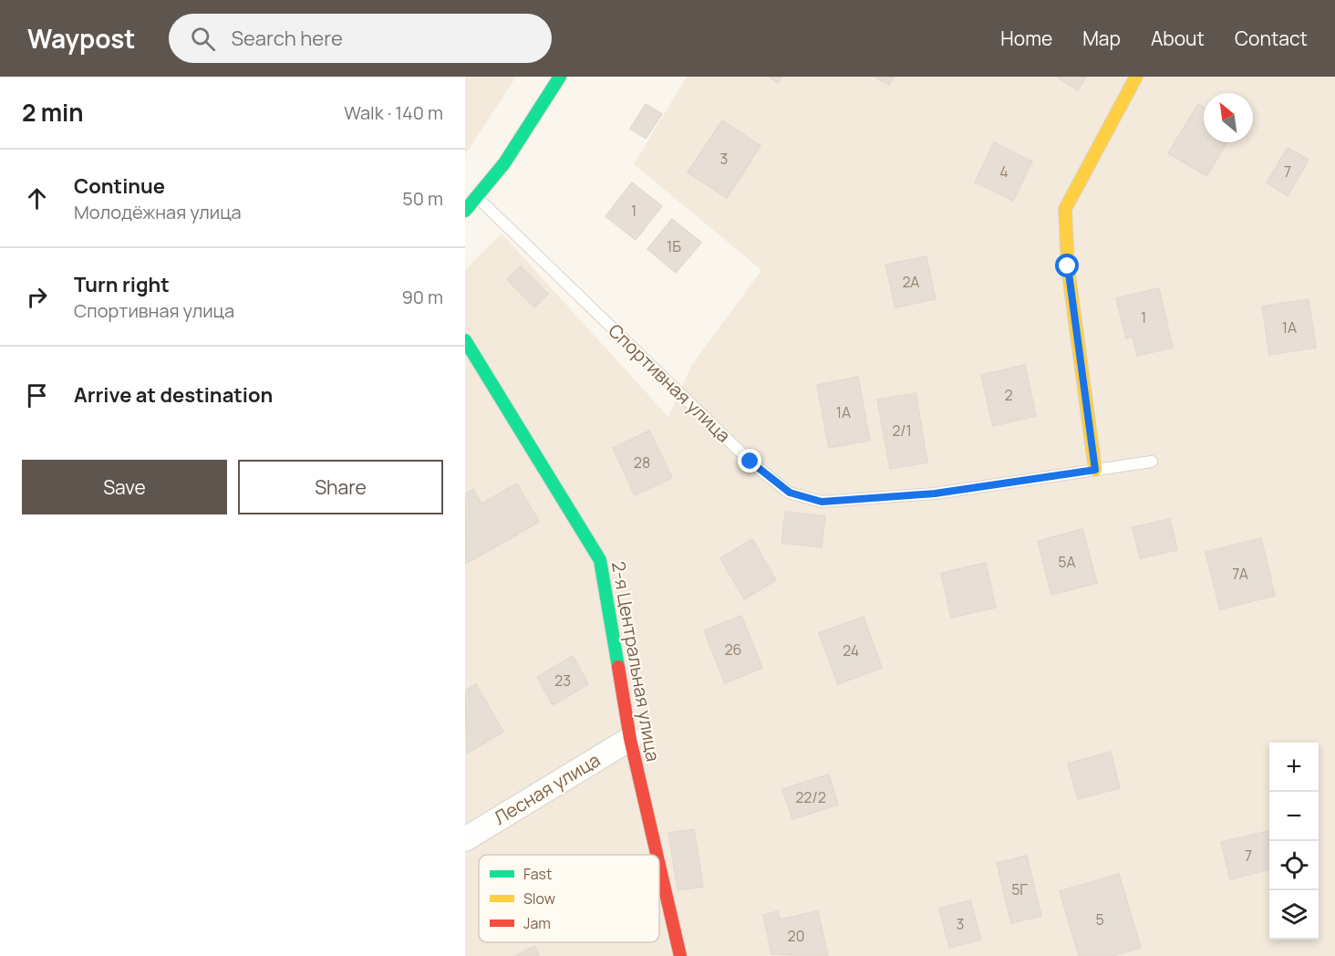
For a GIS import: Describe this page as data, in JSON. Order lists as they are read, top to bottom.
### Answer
{
  "streets": {
    "street": ["2-я Центральная улица", "Лесная улица"],
    "lane": ["Спортивная улица"]
  },
  "crossings": [
    ["2-я Центральная улица", "Лесная улица"]
  ],
  "house_numbers": [
    "3",
    "4",
    "7",
    "1",
    "1Б",
    "2А",
    "1",
    "1А",
    "2",
    "1А",
    "2/1",
    "28",
    "5А",
    "7А",
    "26",
    "24",
    "23",
    "22/2",
    "7",
    "5Г",
    "5",
    "3",
    "20"
  ],
  "legend": ["Fast", "Slow", "Jam"],
  "north": "top left",
  "page": {
    "header": "Waypost",
    "search": "Search here",
    "nav": [
      "Home",
      "Map",
      "About",
      "Contact"
    ],
    "heading": ["2 min", "Walk · 140 m"],
    "list": [
      ["Continue", "Молодёжная улица", "50 m"],
      ["Turn right", "Спортивная улица", "90 m"],
      "Arrive at destination"
    ],
    "buttons": ["Save", "Share"],
    "map_buttons": ["+", "−"]
  }
}
